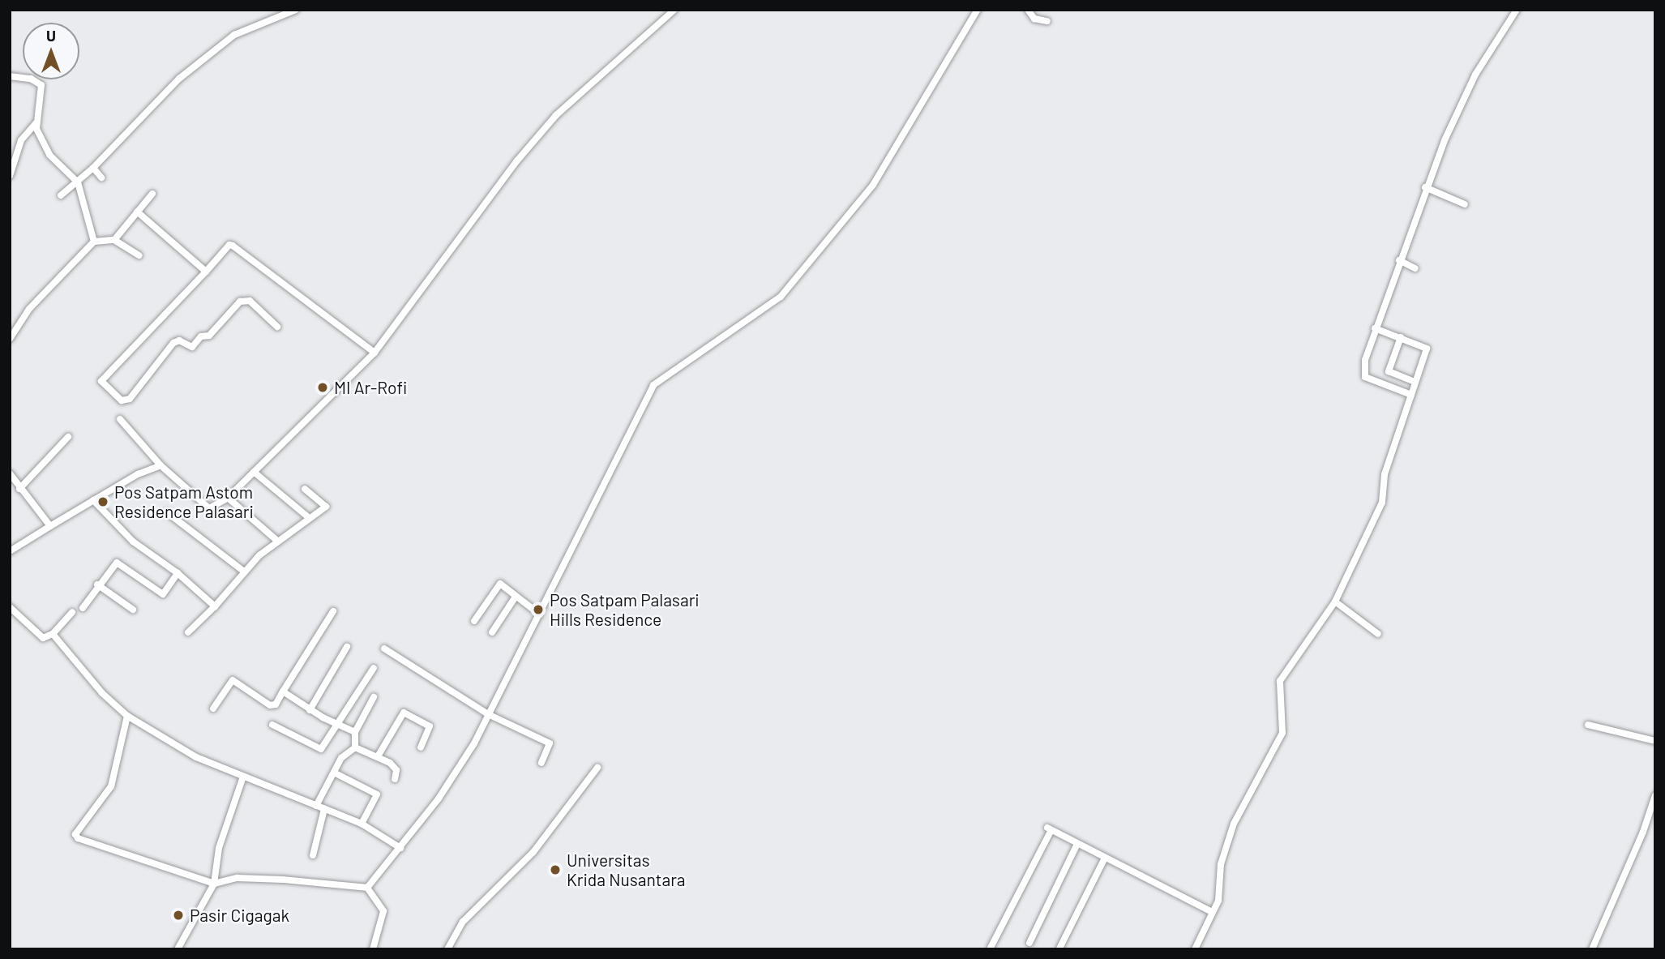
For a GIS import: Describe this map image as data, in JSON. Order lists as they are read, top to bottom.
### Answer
{
  "places": [
    "MI Ar-Rofi",
    "Pos Satpam Astom Residence Palasari",
    "Pos Satpam Palasari Hills Residence",
    "Universitas Krida Nusantara",
    "Pasir Cigagak"
  ],
  "north": "top"
}
